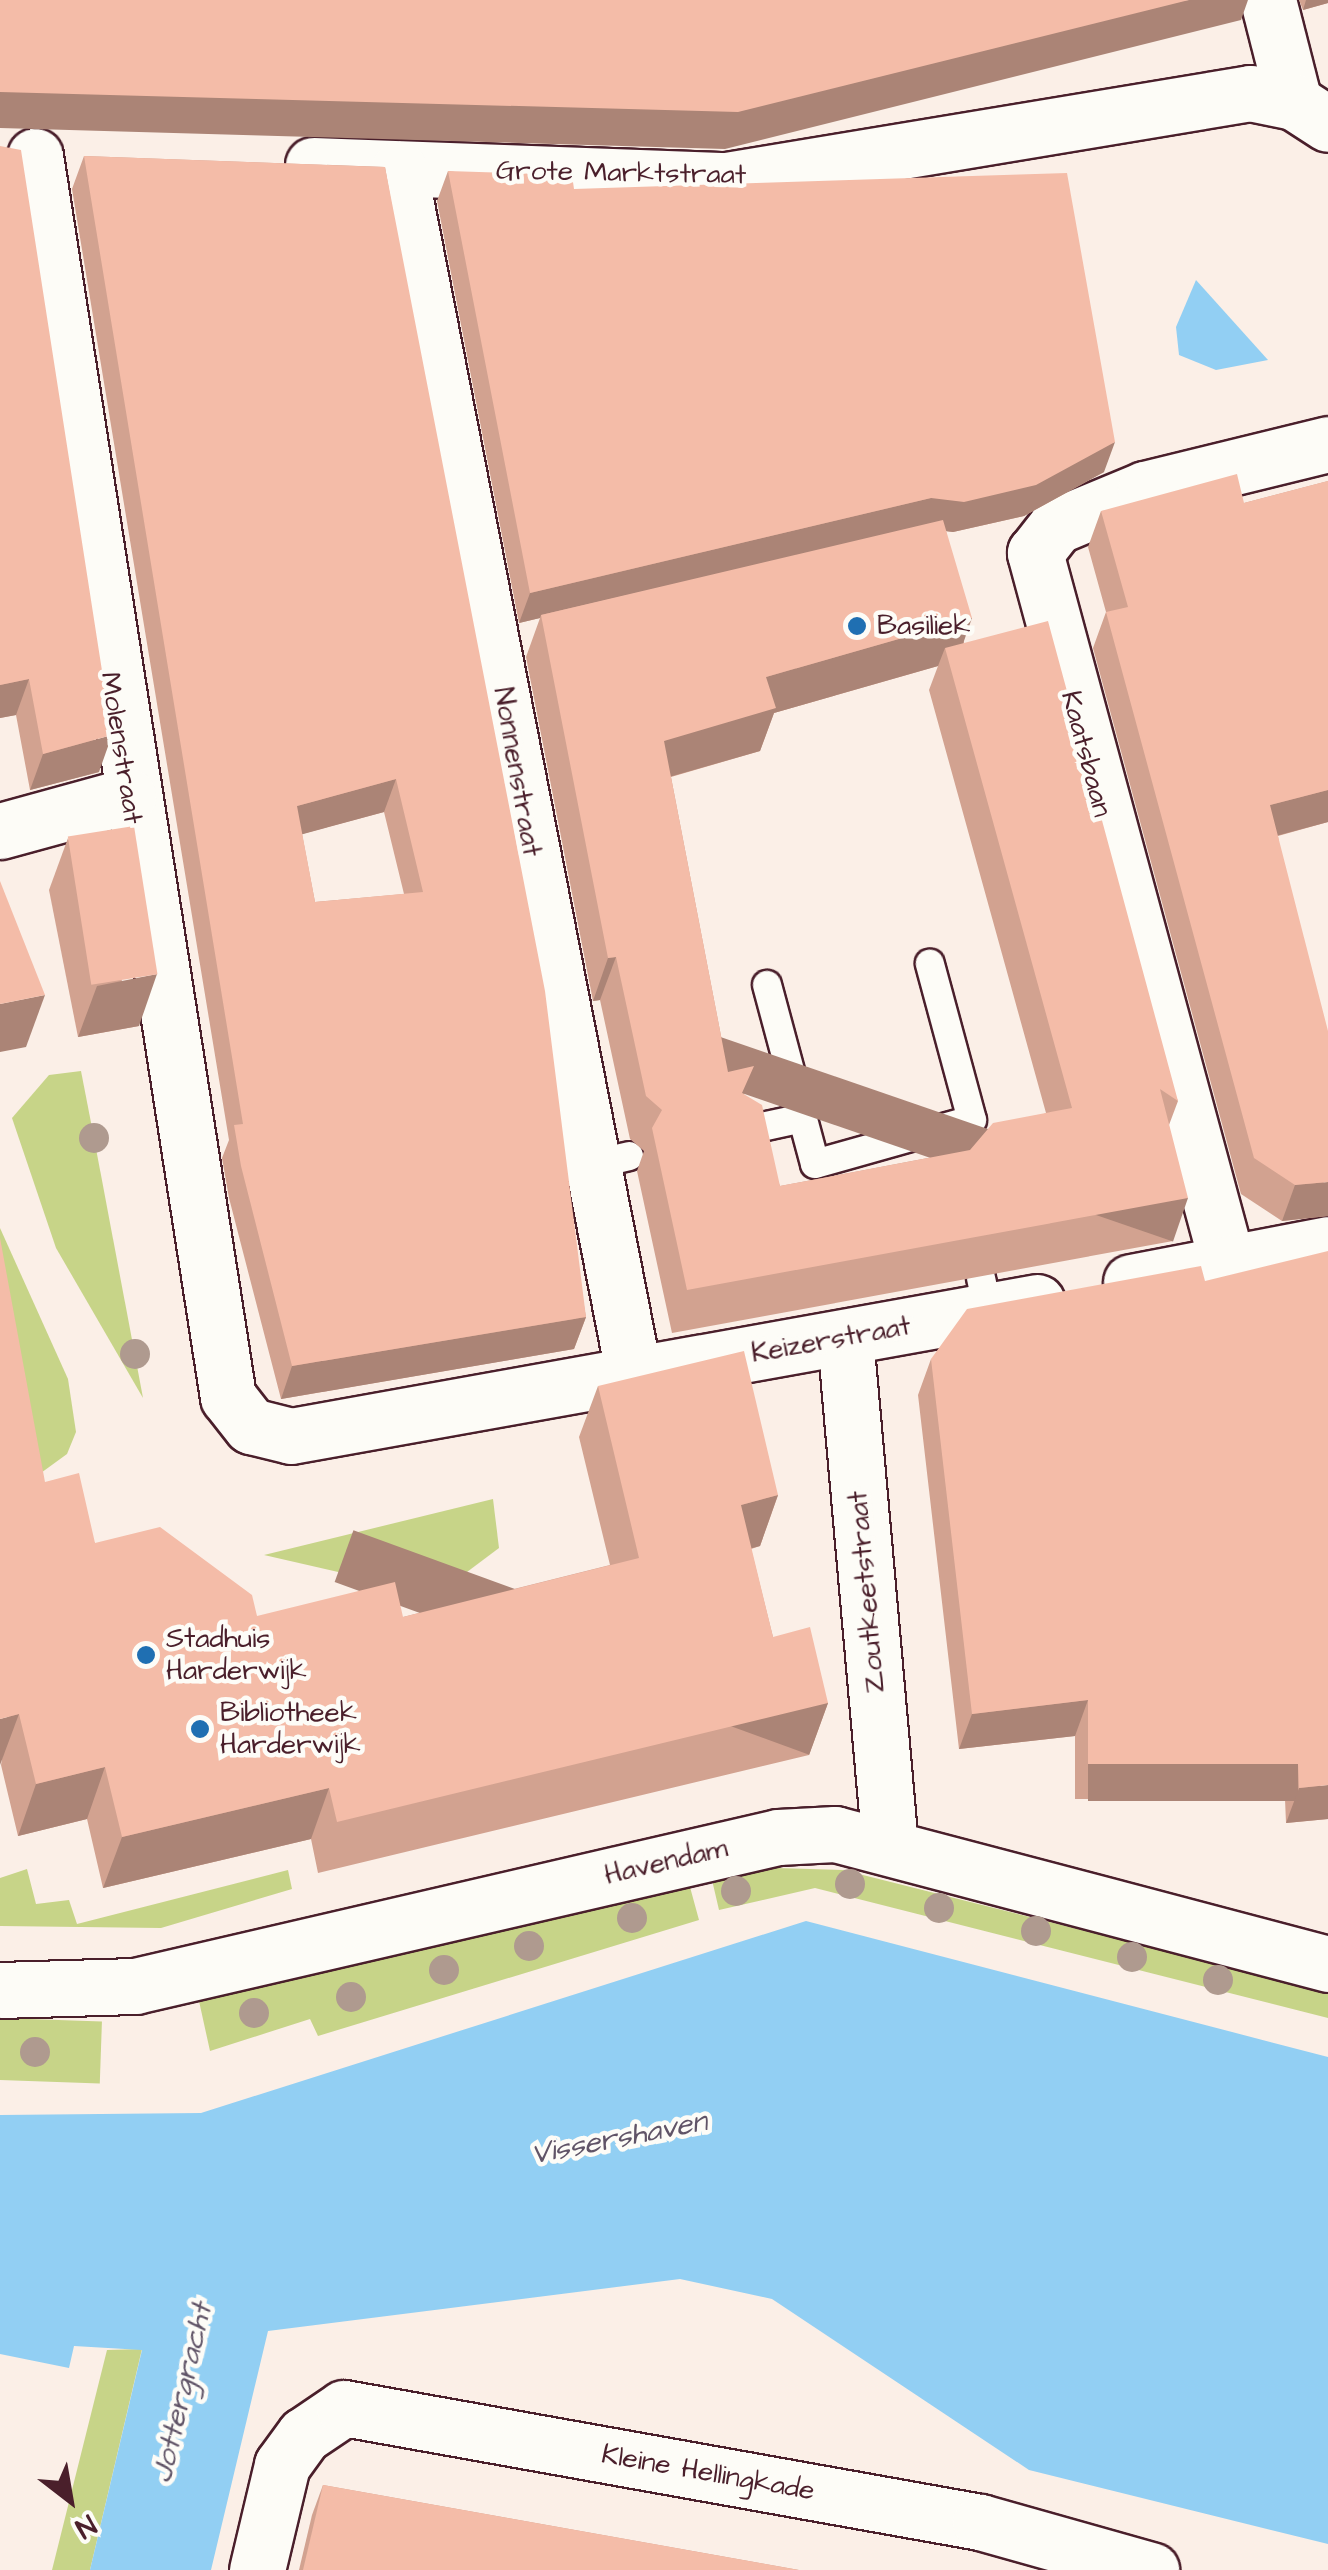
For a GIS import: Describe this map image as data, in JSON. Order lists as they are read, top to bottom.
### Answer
{
  "streets": {
    "street": [
      "Grote Marktstraat",
      "Molenstraat",
      "Kaatsbaan",
      "Nonnenstraat",
      "Keizerstraat",
      "Zoutkeetstraat",
      "Havendam",
      "Kleine Hellingkade"
    ]
  },
  "crossings": [
    ["Grote Marktstraat", "Nonnenstraat"],
    ["Molenstraat", "Keizerstraat"],
    ["Kaatsbaan", "Keizerstraat"],
    ["Nonnenstraat", "Keizerstraat"],
    ["Keizerstraat", "Zoutkeetstraat"],
    ["Zoutkeetstraat", "Havendam"]
  ],
  "water": ["Vissershaven", "Jottergracht"],
  "places": ["Basiliek", "Stadhuis Harderwijk", "Bibliotheek Harderwijk"],
  "north": "bottom right"
}
